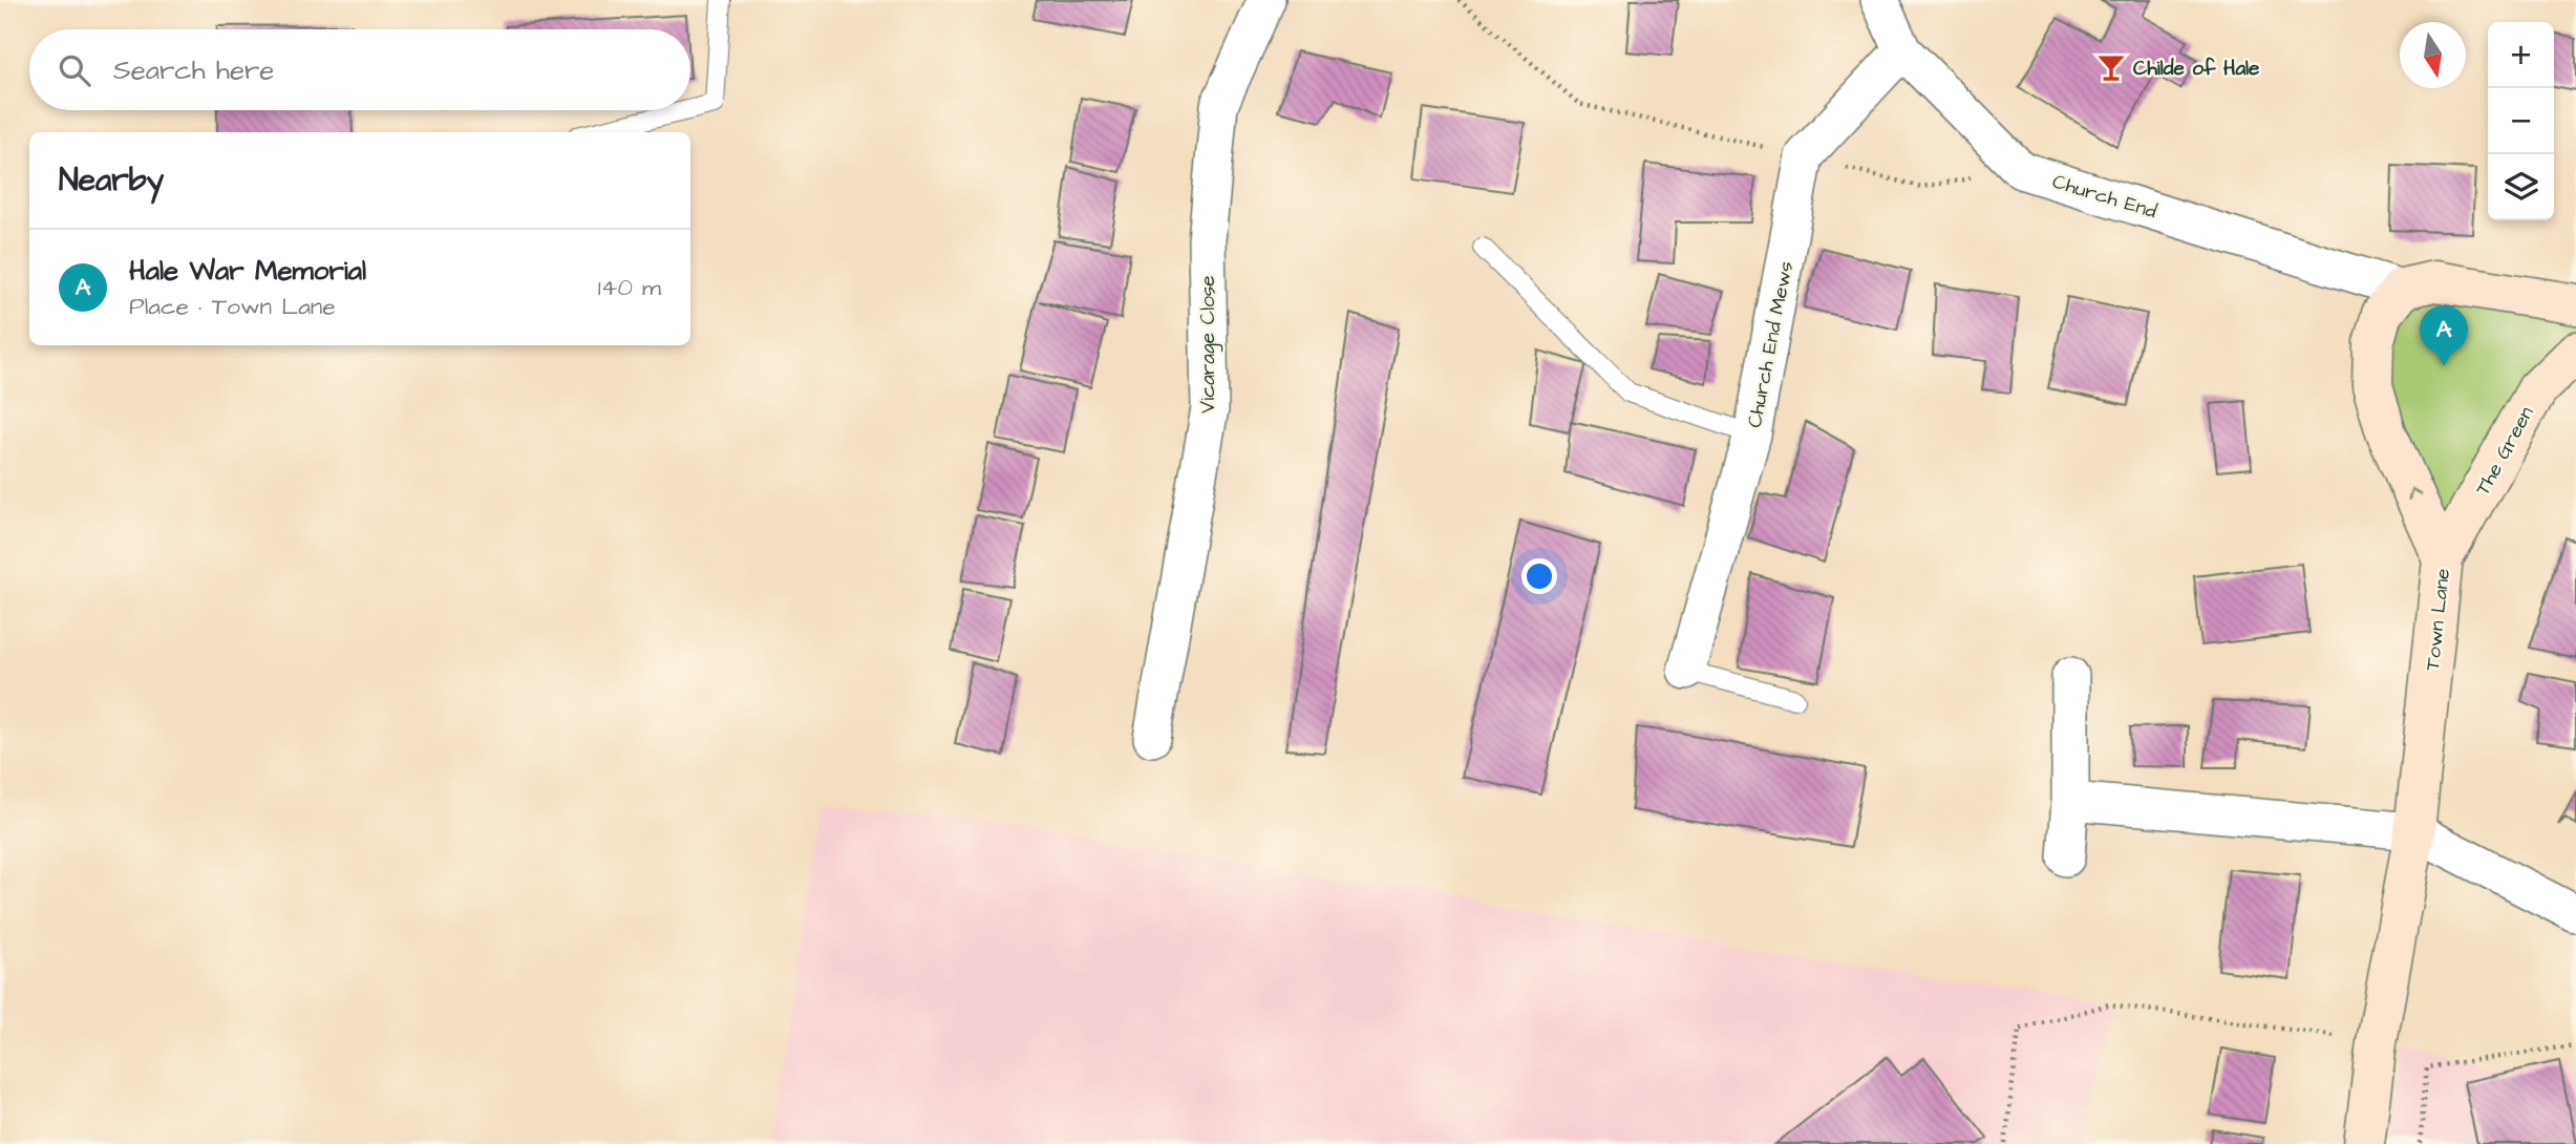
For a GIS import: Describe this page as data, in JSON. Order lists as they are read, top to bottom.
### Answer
{
  "streets": {
    "street": [
      "Church End",
      "Vicarage Close",
      "Church End Mews",
      "The Green",
      "Town Lane"
    ]
  },
  "crossings": [
    ["Church End", "Town Lane"],
    ["The Green", "Town Lane"]
  ],
  "places": {
    "bar": ["Childe of Hale"]
  },
  "north": "bottom",
  "page": {
    "map_buttons": ["+", "−"],
    "search": "Search here",
    "heading": "Nearby",
    "list": [
      {
        "mark": "A",
        "name": "Hale War Memorial",
        "note": "Place · Town Lane",
        "value": "140 m"
      }
    ],
    "pins": "A"
  }
}
